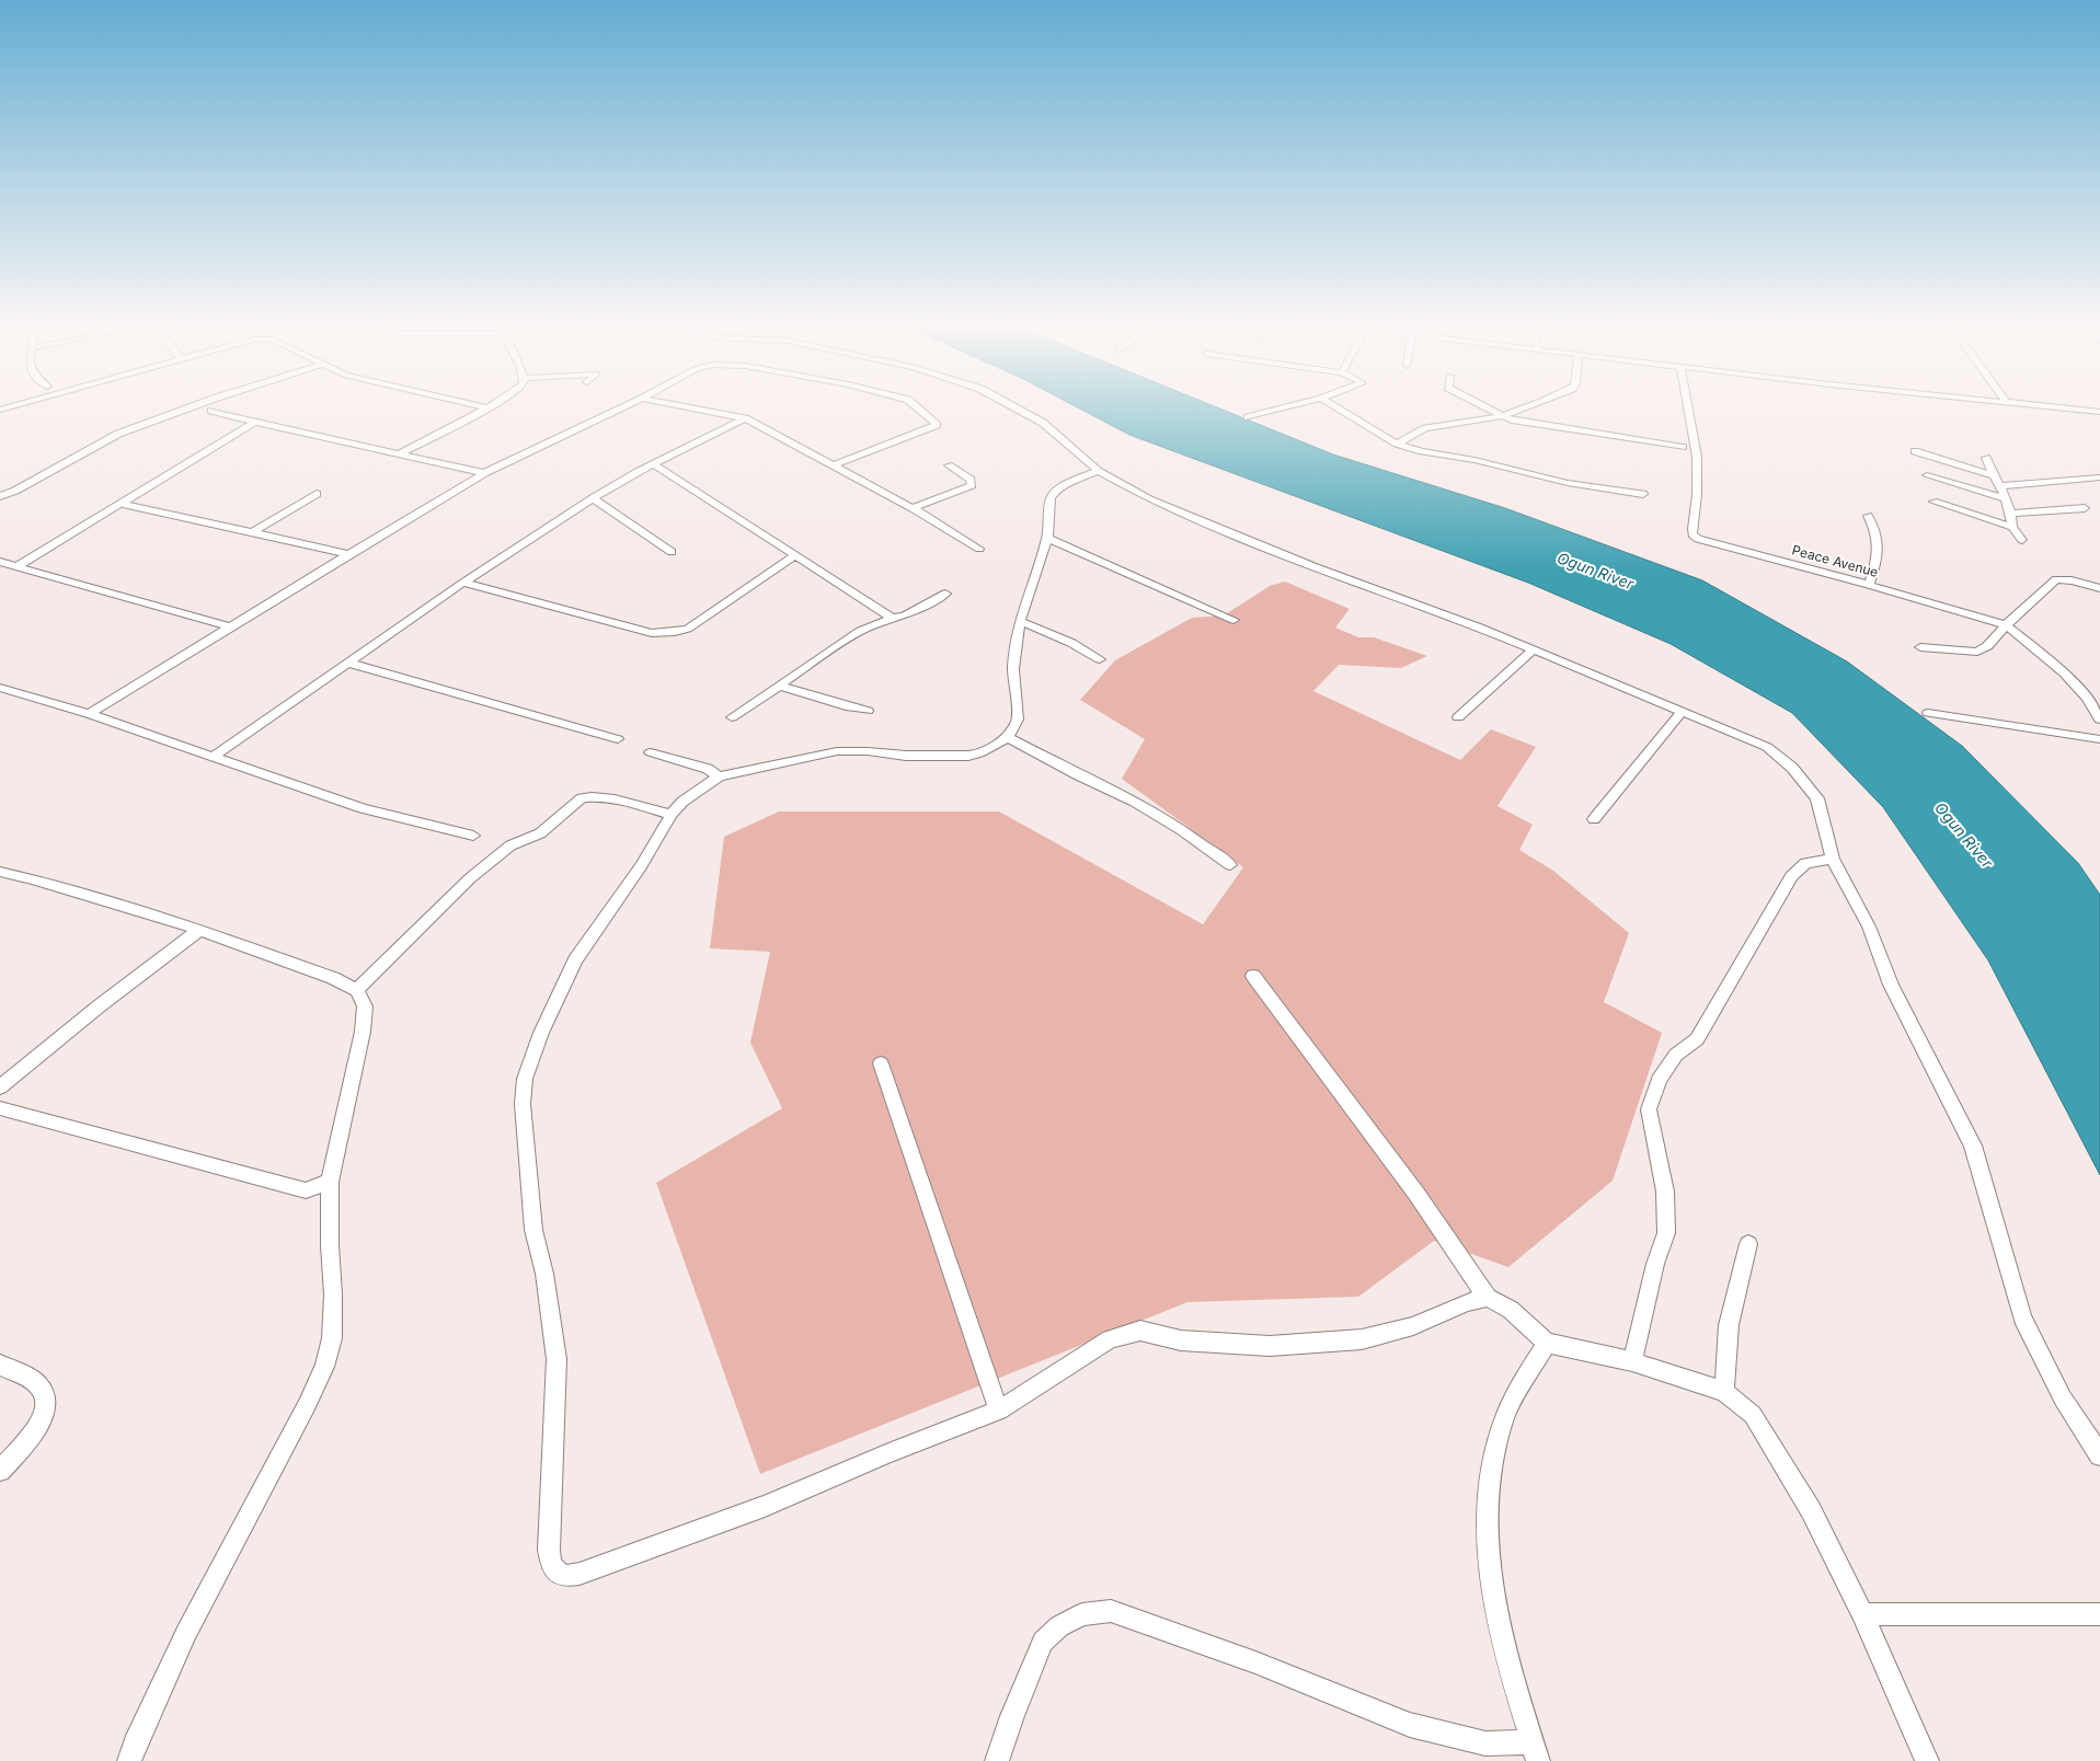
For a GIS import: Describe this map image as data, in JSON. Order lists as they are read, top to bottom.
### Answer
{
  "streets": {
    "street": ["Peace Avenue"]
  },
  "water": ["Ogun River"]
}
